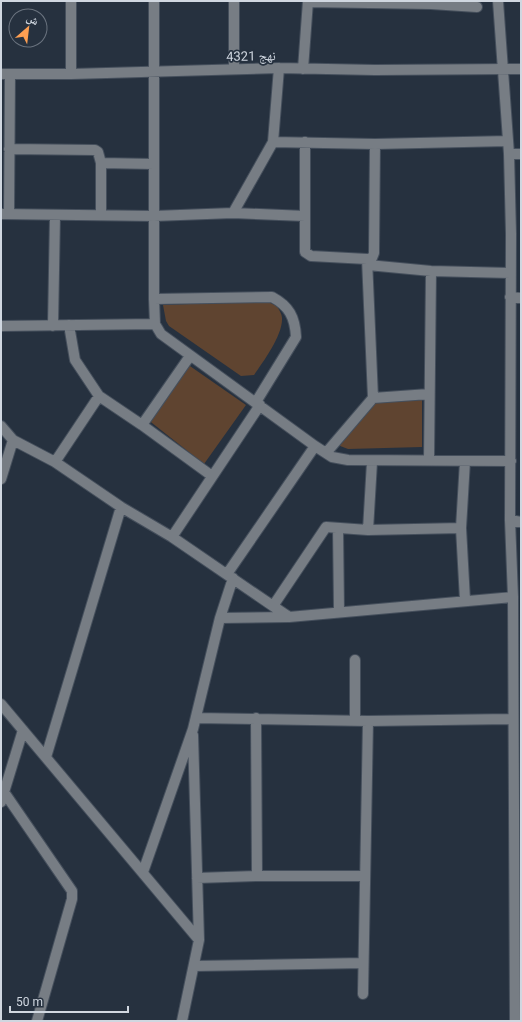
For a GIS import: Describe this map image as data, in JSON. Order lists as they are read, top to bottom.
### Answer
{
  "streets": {
    "street": ["نهج 4321"]
  },
  "scale_bar": "50 m",
  "north": "top right"
}
